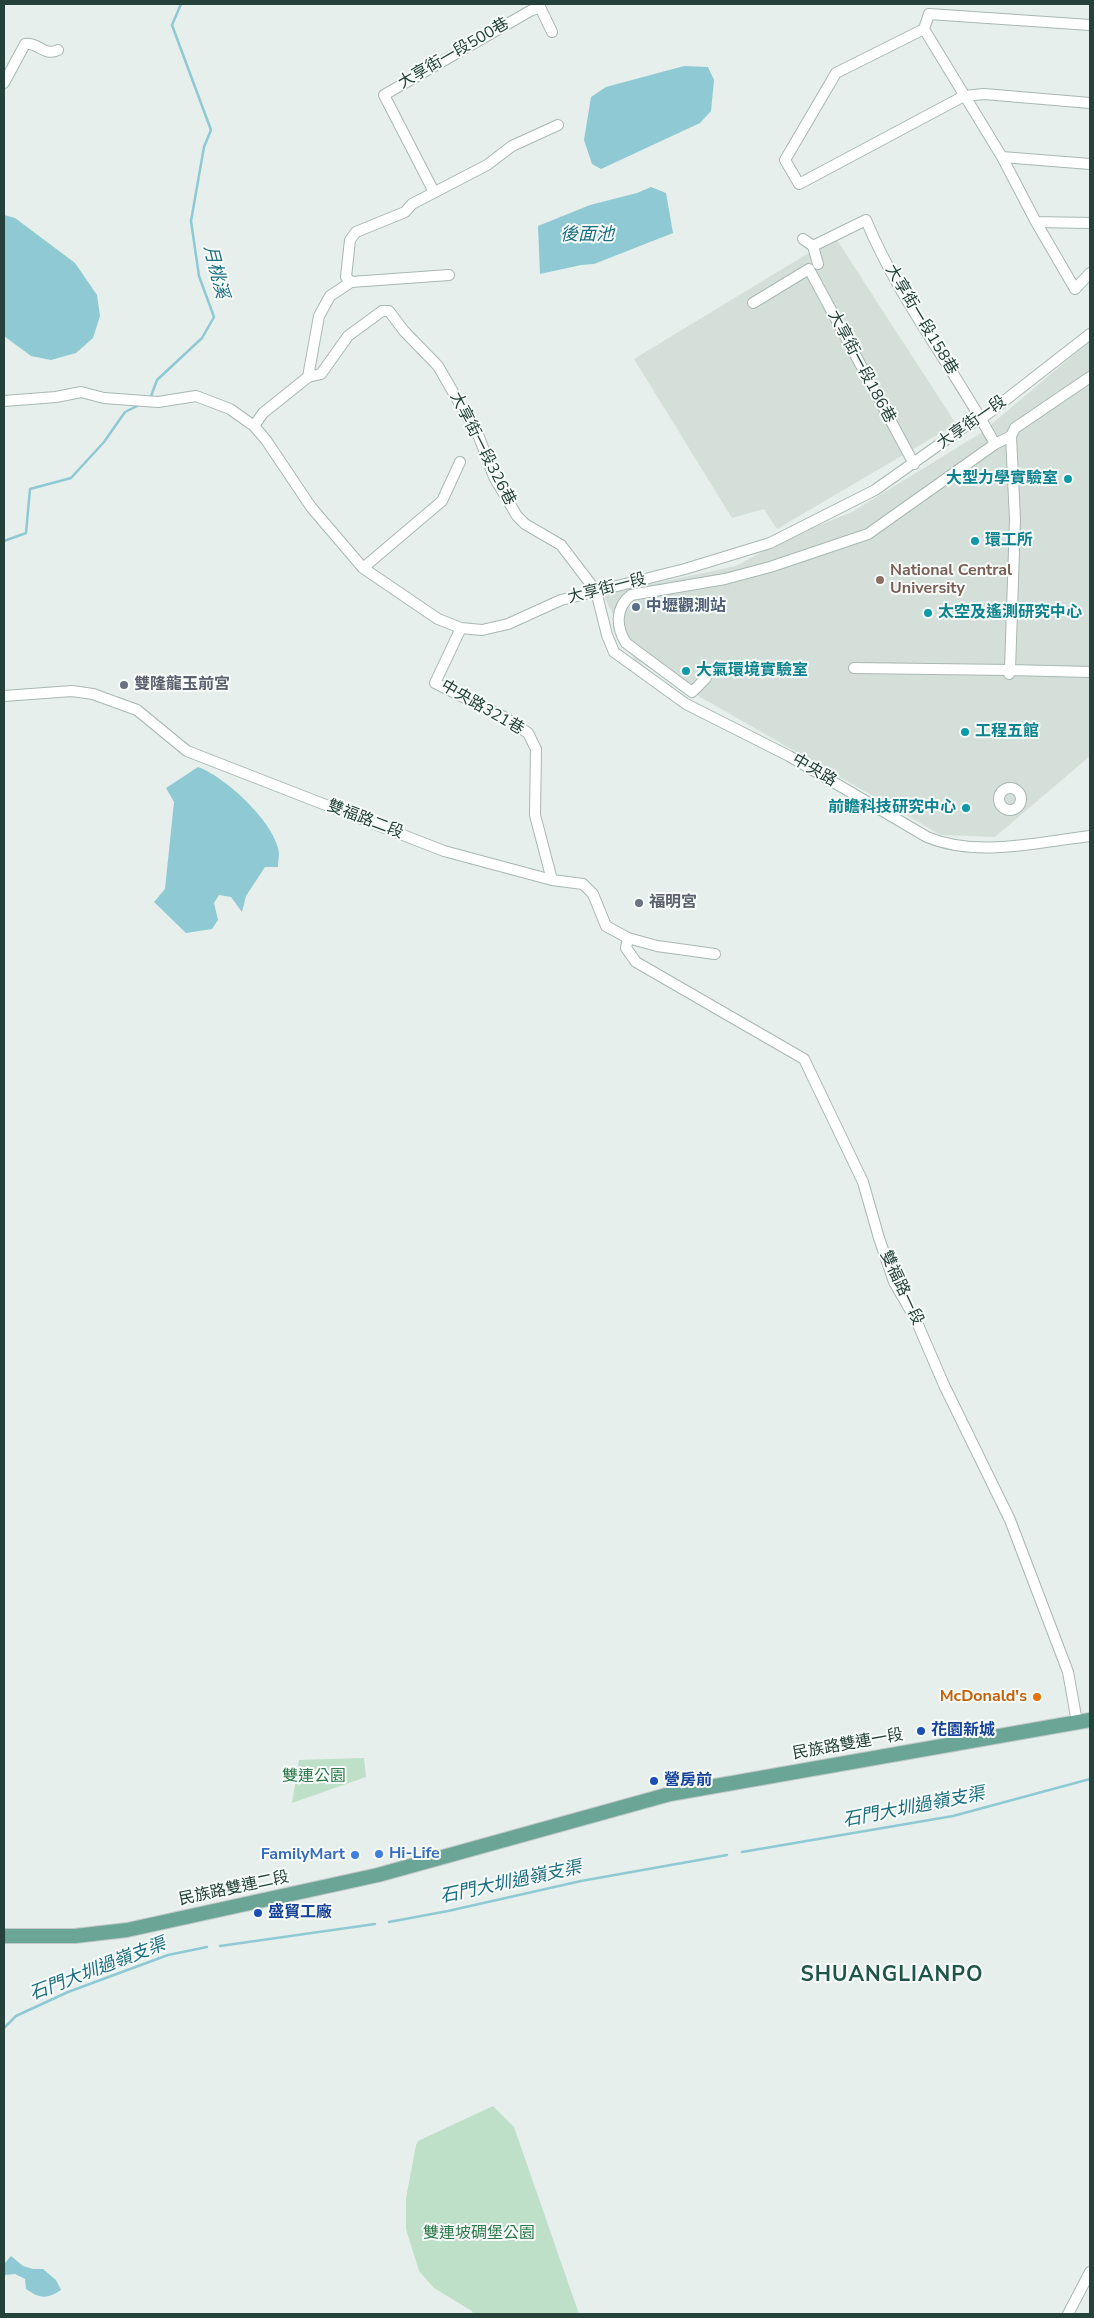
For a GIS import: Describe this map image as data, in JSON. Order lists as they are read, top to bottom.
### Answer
{
  "streets": {
    "main road": ["民族路雙連一段", "民族路雙連二段"],
    "street": [
      "大享街一段500巷",
      "大享街一段158巷",
      "大享街一段186巷",
      "大享街一段",
      "大享街一段326巷",
      "中央路321巷",
      "中央路",
      "雙福路二段",
      "雙福路一段"
    ]
  },
  "crossings": [
    ["大享街一段158巷", "大享街一段186巷"],
    ["大享街一段158巷", "大享街一段"],
    ["大享街一段186巷", "大享街一段"],
    ["大享街一段", "大享街一段326巷"],
    ["大享街一段", "中央路321巷"],
    ["大享街一段", "中央路"],
    ["大享街一段326巷", "中央路"],
    ["中央路321巷", "雙福路二段"],
    ["雙福路二段", "雙福路一段"],
    ["雙福路一段", "民族路雙連一段"],
    ["民族路雙連一段", "民族路雙連二段"]
  ],
  "districts": ["SHUANGLIANPO"],
  "water": ["後面池", "月桃溪", "石門大圳過嶺支渠"],
  "parks": ["雙連公園", "雙連坡碉堡公園"],
  "places": [
    "大型力學實驗室",
    "環工所",
    "National Central University",
    "中壢觀測站",
    "太空及遙測研究中心",
    "大氣環境實驗室",
    "雙隆龍玉前宮",
    "工程五館",
    "前瞻科技研究中心",
    "福明宮",
    "McDonald's",
    "花園新城",
    "營房前",
    "Hi-Life",
    "FamilyMart",
    "盛貿工廠"
  ]
}
